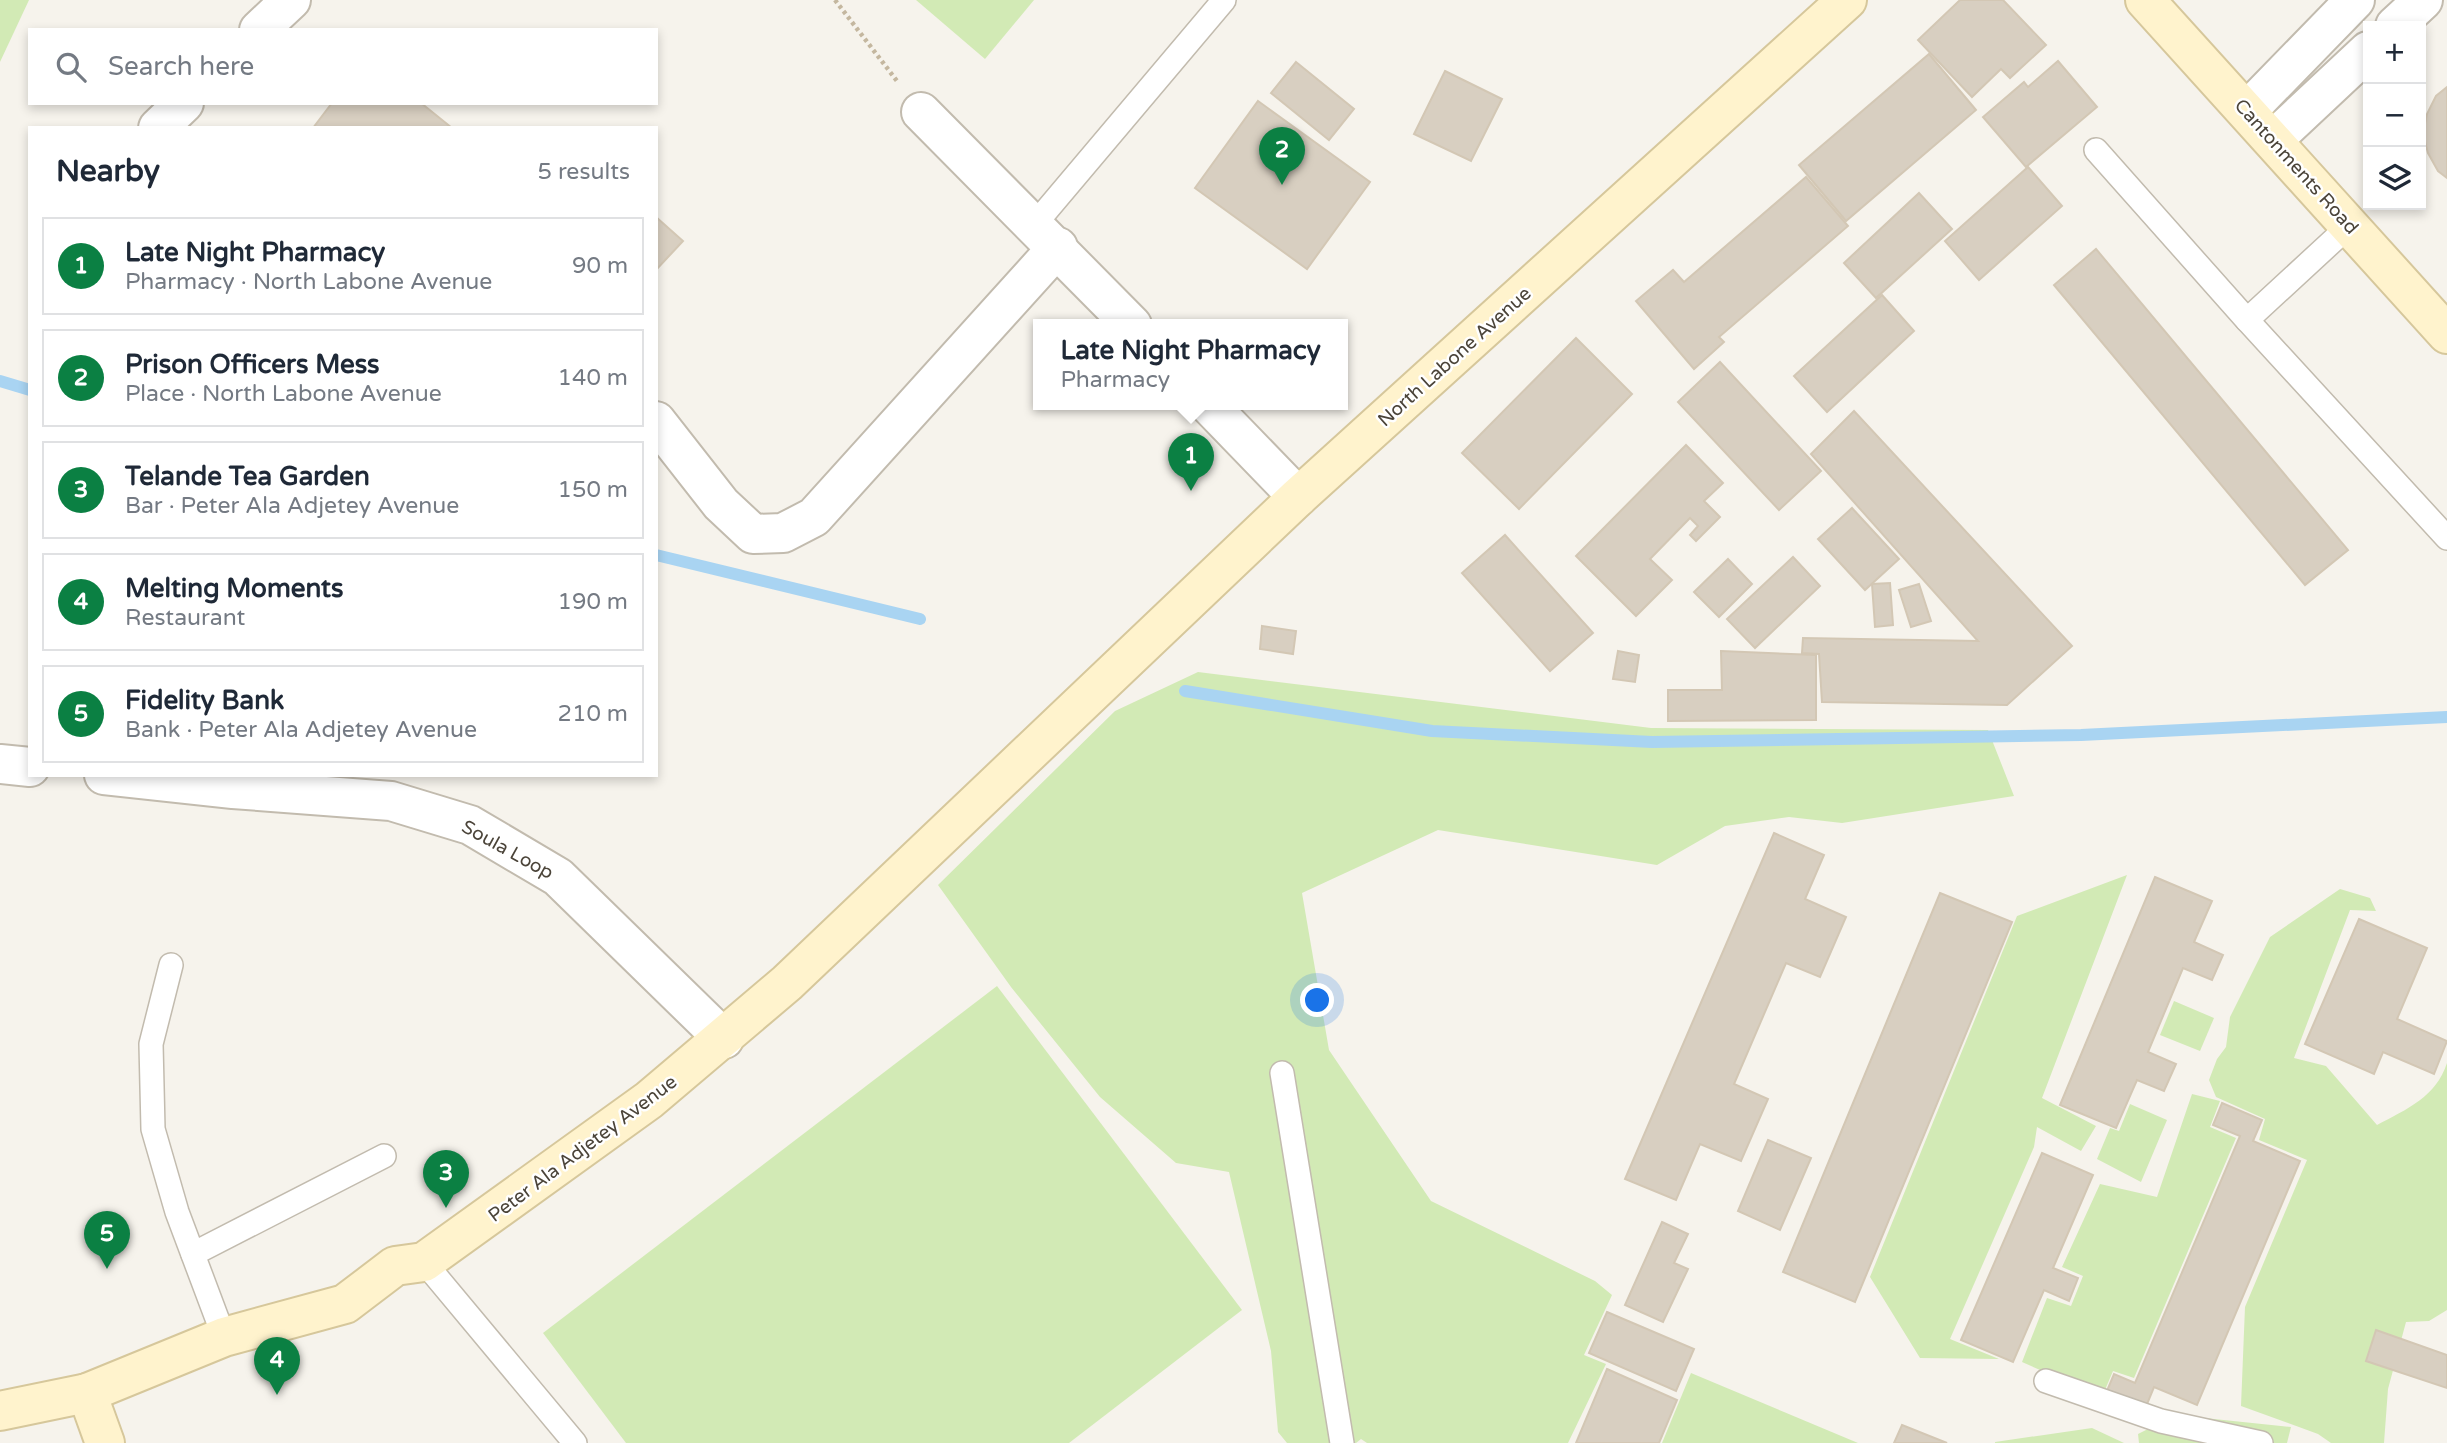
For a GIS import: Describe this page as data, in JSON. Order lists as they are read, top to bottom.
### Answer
{
  "streets": {
    "street": [
      "Cantonments Road",
      "North Labone Avenue",
      "Soula Loop",
      "Peter Ala Adjetey Avenue"
    ]
  },
  "crossings": [
    ["North Labone Avenue", "Peter Ala Adjetey Avenue"],
    ["Soula Loop", "Peter Ala Adjetey Avenue"]
  ],
  "page": {
    "map_buttons": ["+", "−"],
    "search": "Search here",
    "heading": ["Nearby", "5 results"],
    "pins": [
      "2",
      "1",
      "3",
      "5",
      "4"
    ],
    "list": [
      {
        "mark": "1",
        "name": "Late Night Pharmacy",
        "note": "Pharmacy · North Labone Avenue",
        "value": "90 m"
      },
      {
        "mark": "2",
        "name": "Prison Officers Mess",
        "note": "Place · North Labone Avenue",
        "value": "140 m"
      },
      {
        "mark": "3",
        "name": "Telande Tea Garden",
        "note": "Bar · Peter Ala Adjetey Avenue",
        "value": "150 m"
      },
      {
        "mark": "4",
        "name": "Melting Moments",
        "note": "Restaurant",
        "value": "190 m"
      },
      {
        "mark": "5",
        "name": "Fidelity Bank",
        "note": "Bank · Peter Ala Adjetey Avenue",
        "value": "210 m"
      }
    ],
    "popup": ["Late Night Pharmacy", "Pharmacy"]
  }
}
